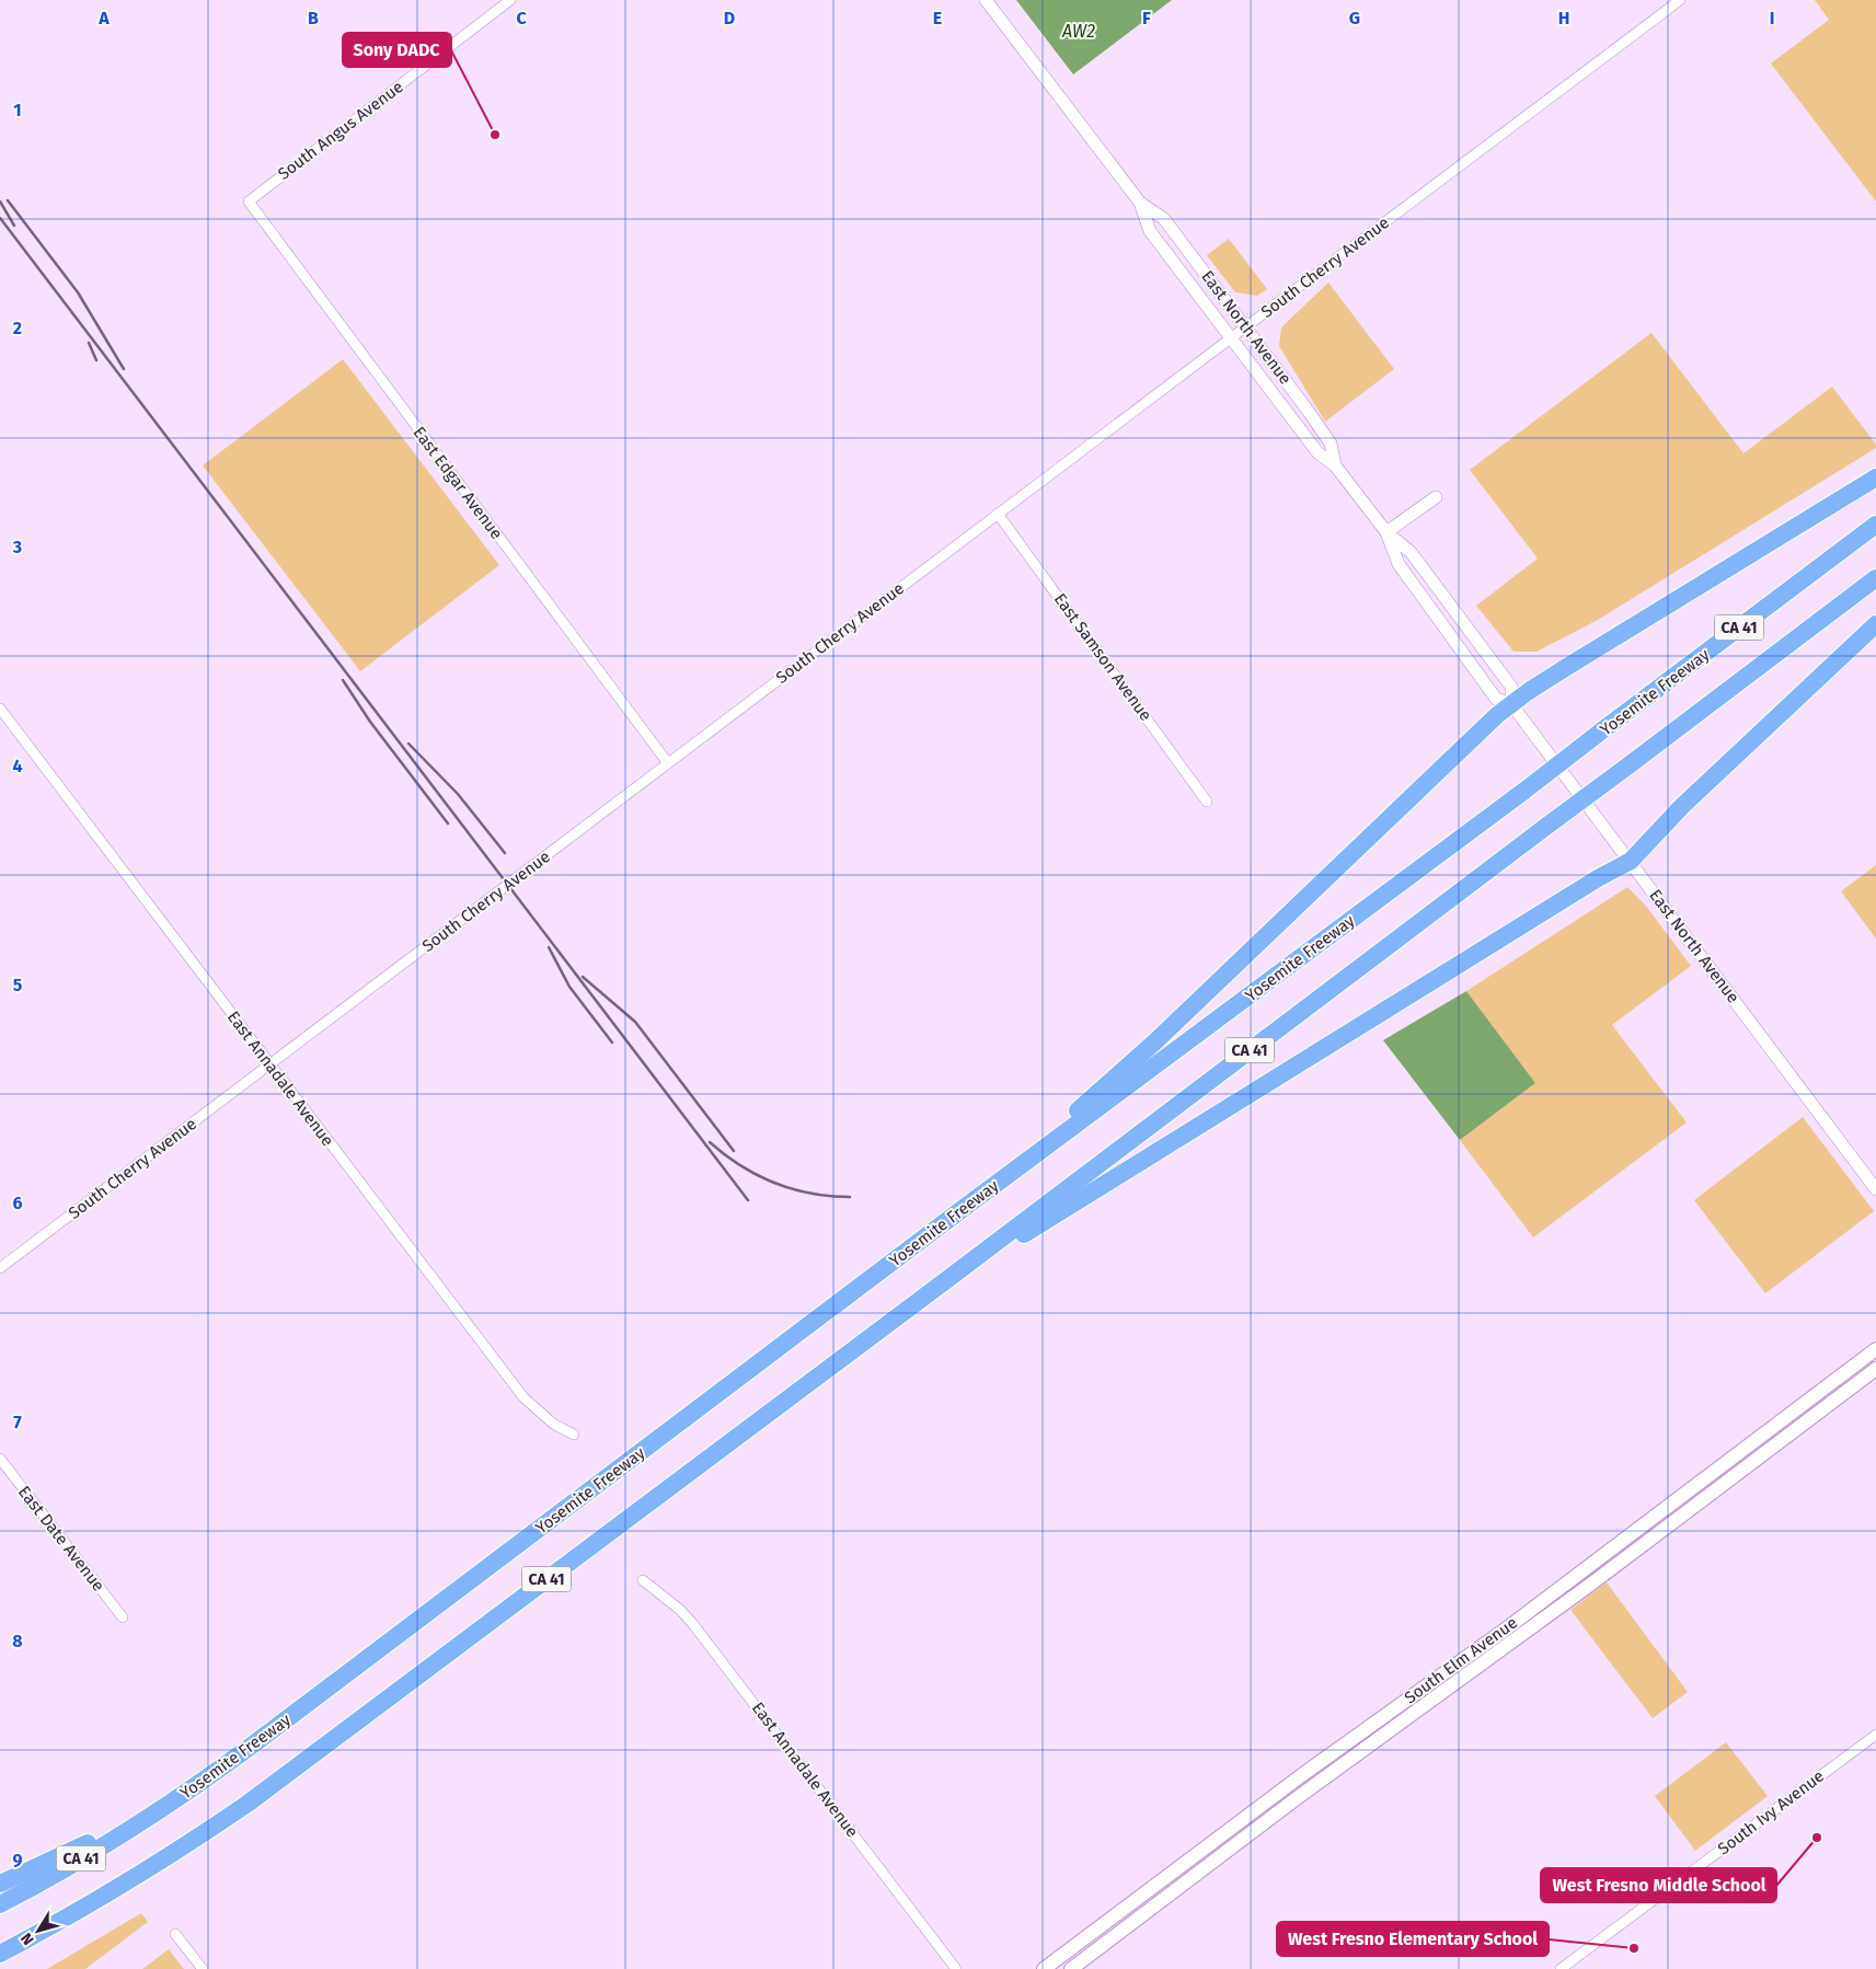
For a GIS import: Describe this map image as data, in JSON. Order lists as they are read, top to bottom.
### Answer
{
  "streets": {
    "highway": ["CA 41", "Yosemite Freeway"],
    "main road": ["South Elm Avenue"],
    "street": [
      "South Angus Avenue",
      "South Cherry Avenue",
      "East North Avenue",
      "East Edgar Avenue",
      "East Samson Avenue",
      "East Annadale Avenue",
      "East Date Avenue",
      "South Ivy Avenue"
    ]
  },
  "crossings": [
    ["South Angus Avenue", "East Edgar Avenue"],
    ["South Cherry Avenue", "East North Avenue"],
    ["South Cherry Avenue", "East Edgar Avenue"],
    ["South Cherry Avenue", "East Samson Avenue"],
    ["South Cherry Avenue", "East Annadale Avenue"]
  ],
  "water": ["AW2"],
  "places": ["Sony DADC", "West Fresno Middle School", "West Fresno Elementary School"],
  "north": "bottom left",
  "grid": {
    "columns": [
      "A",
      "B",
      "C",
      "D",
      "E",
      "F",
      "G",
      "H",
      "I"
    ],
    "rows": [
      "1",
      "2",
      "3",
      "4",
      "5",
      "6",
      "7",
      "8",
      "9"
    ]
  }
}
